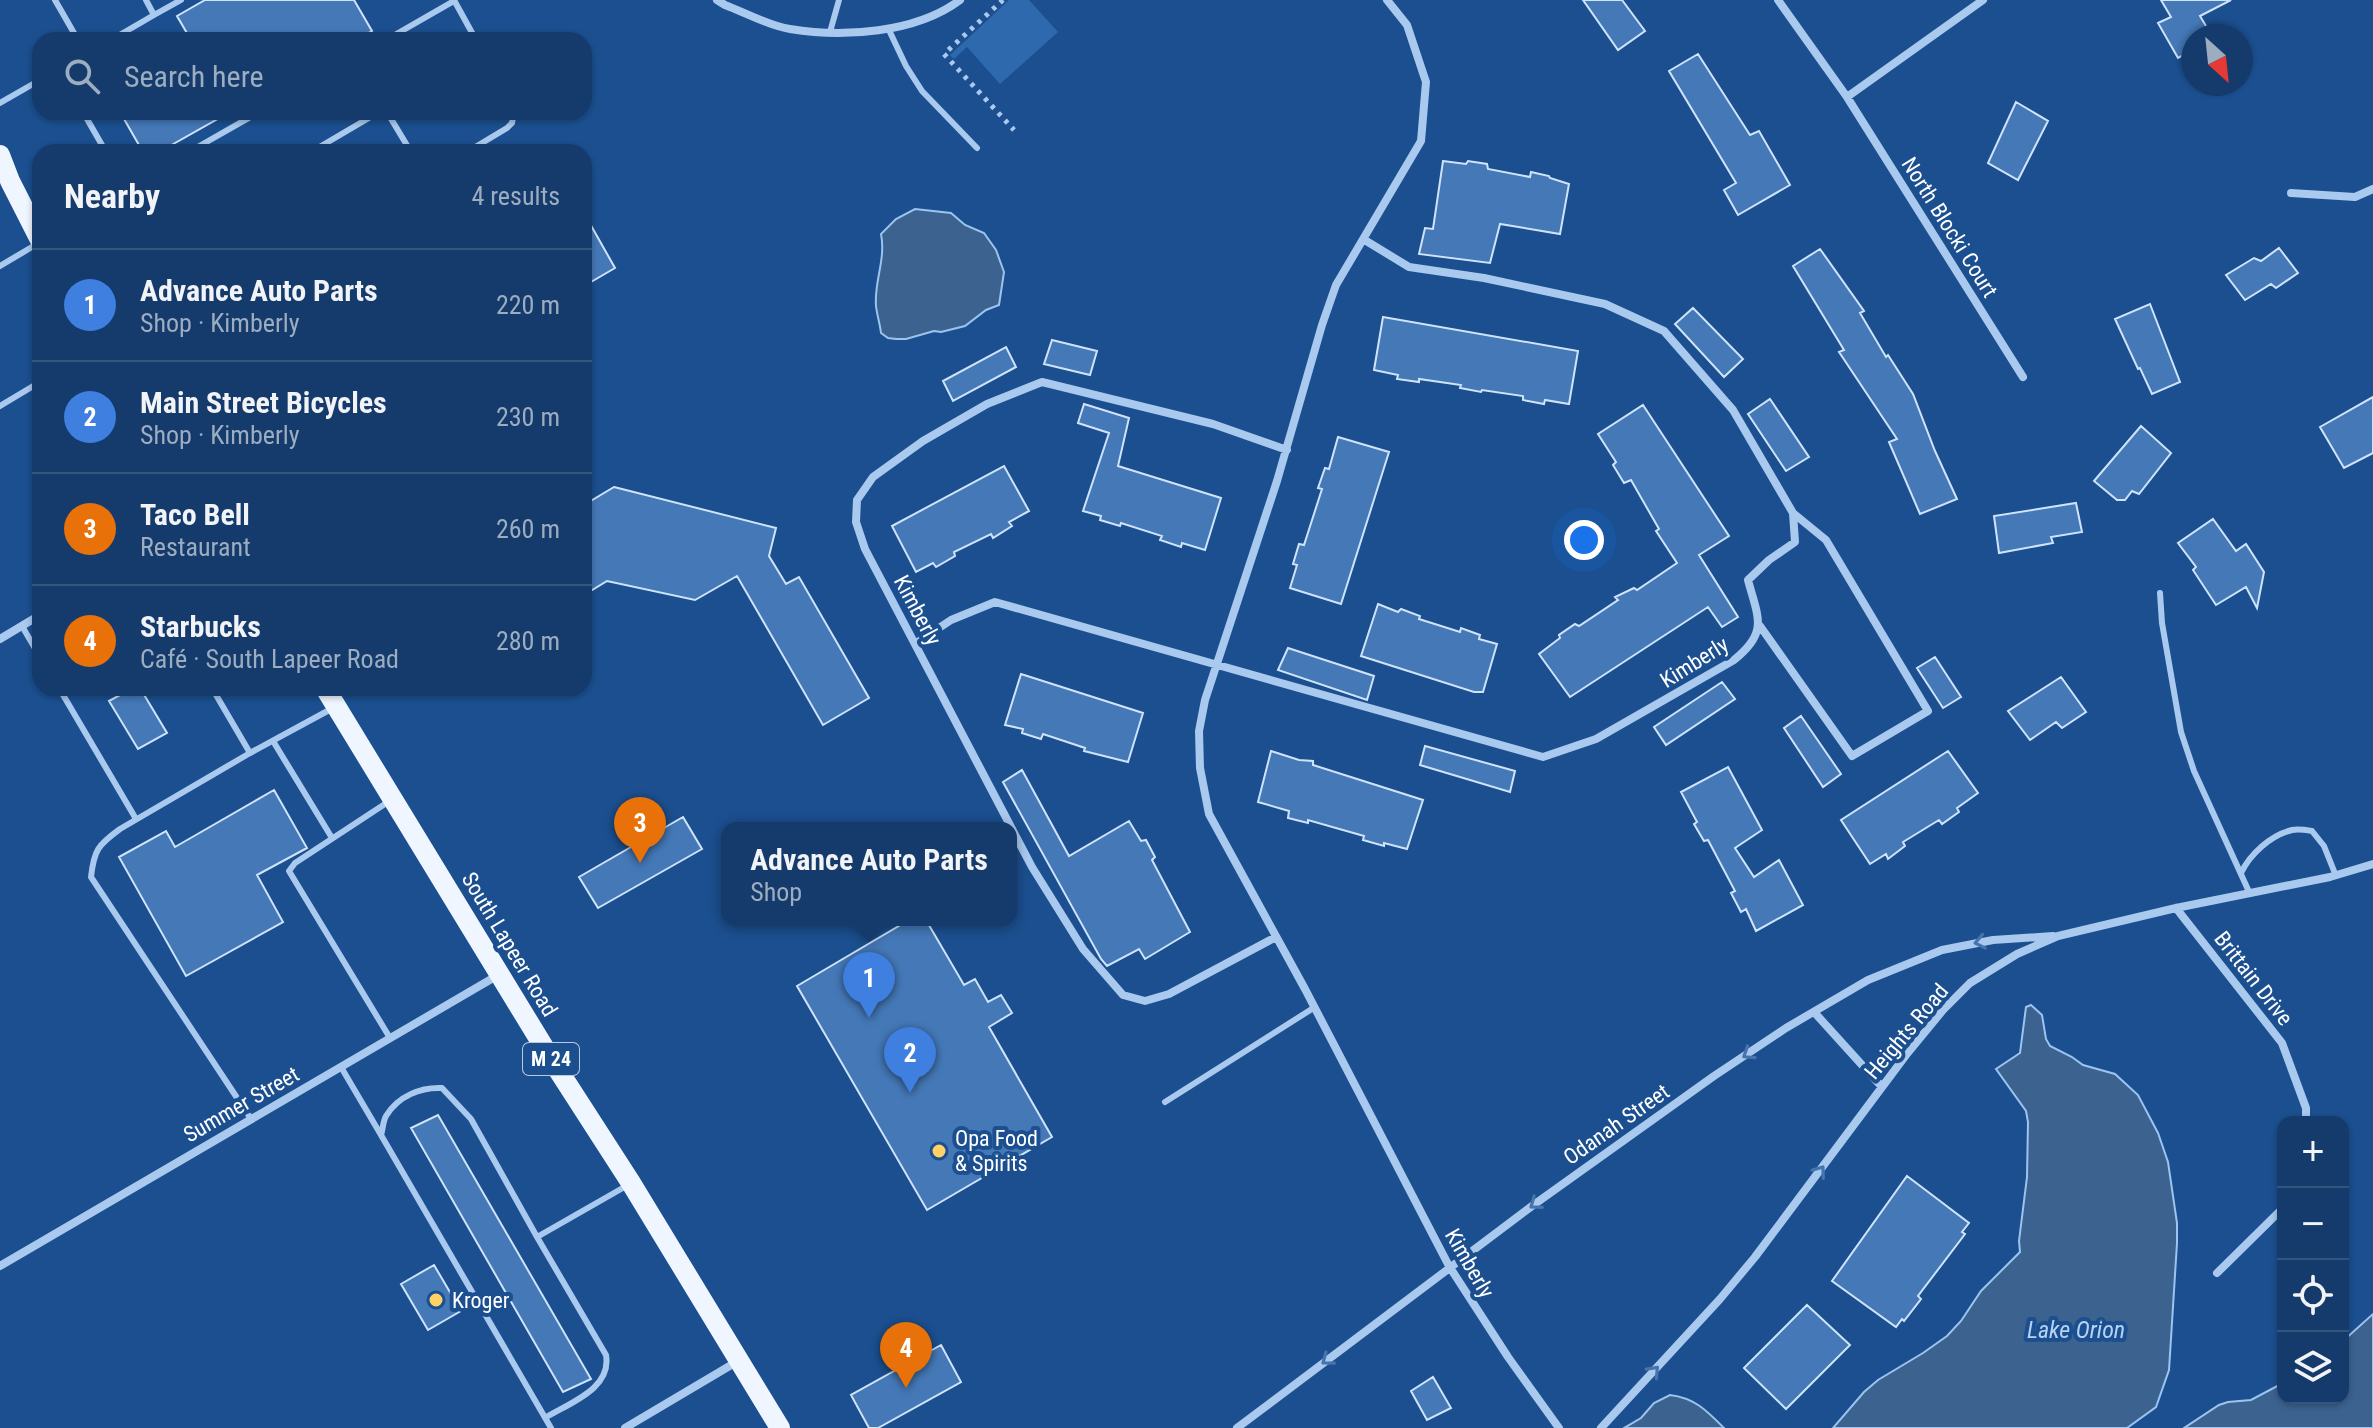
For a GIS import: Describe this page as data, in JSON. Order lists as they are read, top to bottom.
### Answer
{
  "streets": {
    "main road": ["South Lapeer Road", "M 24"],
    "street": [
      "North Blocki Court",
      "Kimberly",
      "Brittain Drive",
      "Heights Road",
      "Summer Street",
      "Odanah Street"
    ]
  },
  "crossings": [
    ["Kimberly", "Odanah Street"],
    ["South Lapeer Road", "Summer Street"],
    ["Brittain Drive", "Heights Road"],
    ["Heights Road", "Odanah Street"]
  ],
  "one_way": ["Heights Road", "Odanah Street"],
  "water": ["Lake Orion"],
  "places": ["Opa Food & Spirits", "Kroger"],
  "north": "bottom right",
  "page": {
    "search": "Search here",
    "heading": ["Nearby", "4 results"],
    "list": [
      {
        "mark": "1",
        "name": "Advance Auto Parts",
        "note": "Shop · Kimberly",
        "value": "220 m"
      },
      {
        "mark": "2",
        "name": "Main Street Bicycles",
        "note": "Shop · Kimberly",
        "value": "230 m"
      },
      {
        "mark": "3",
        "name": "Taco Bell",
        "note": "Restaurant",
        "value": "260 m"
      },
      {
        "mark": "4",
        "name": "Starbucks",
        "note": "Café · South Lapeer Road",
        "value": "280 m"
      }
    ],
    "pins": [
      "3",
      "1",
      "2",
      "4"
    ],
    "popup": ["Advance Auto Parts", "Shop"],
    "map_buttons": ["+", "−"]
  }
}
